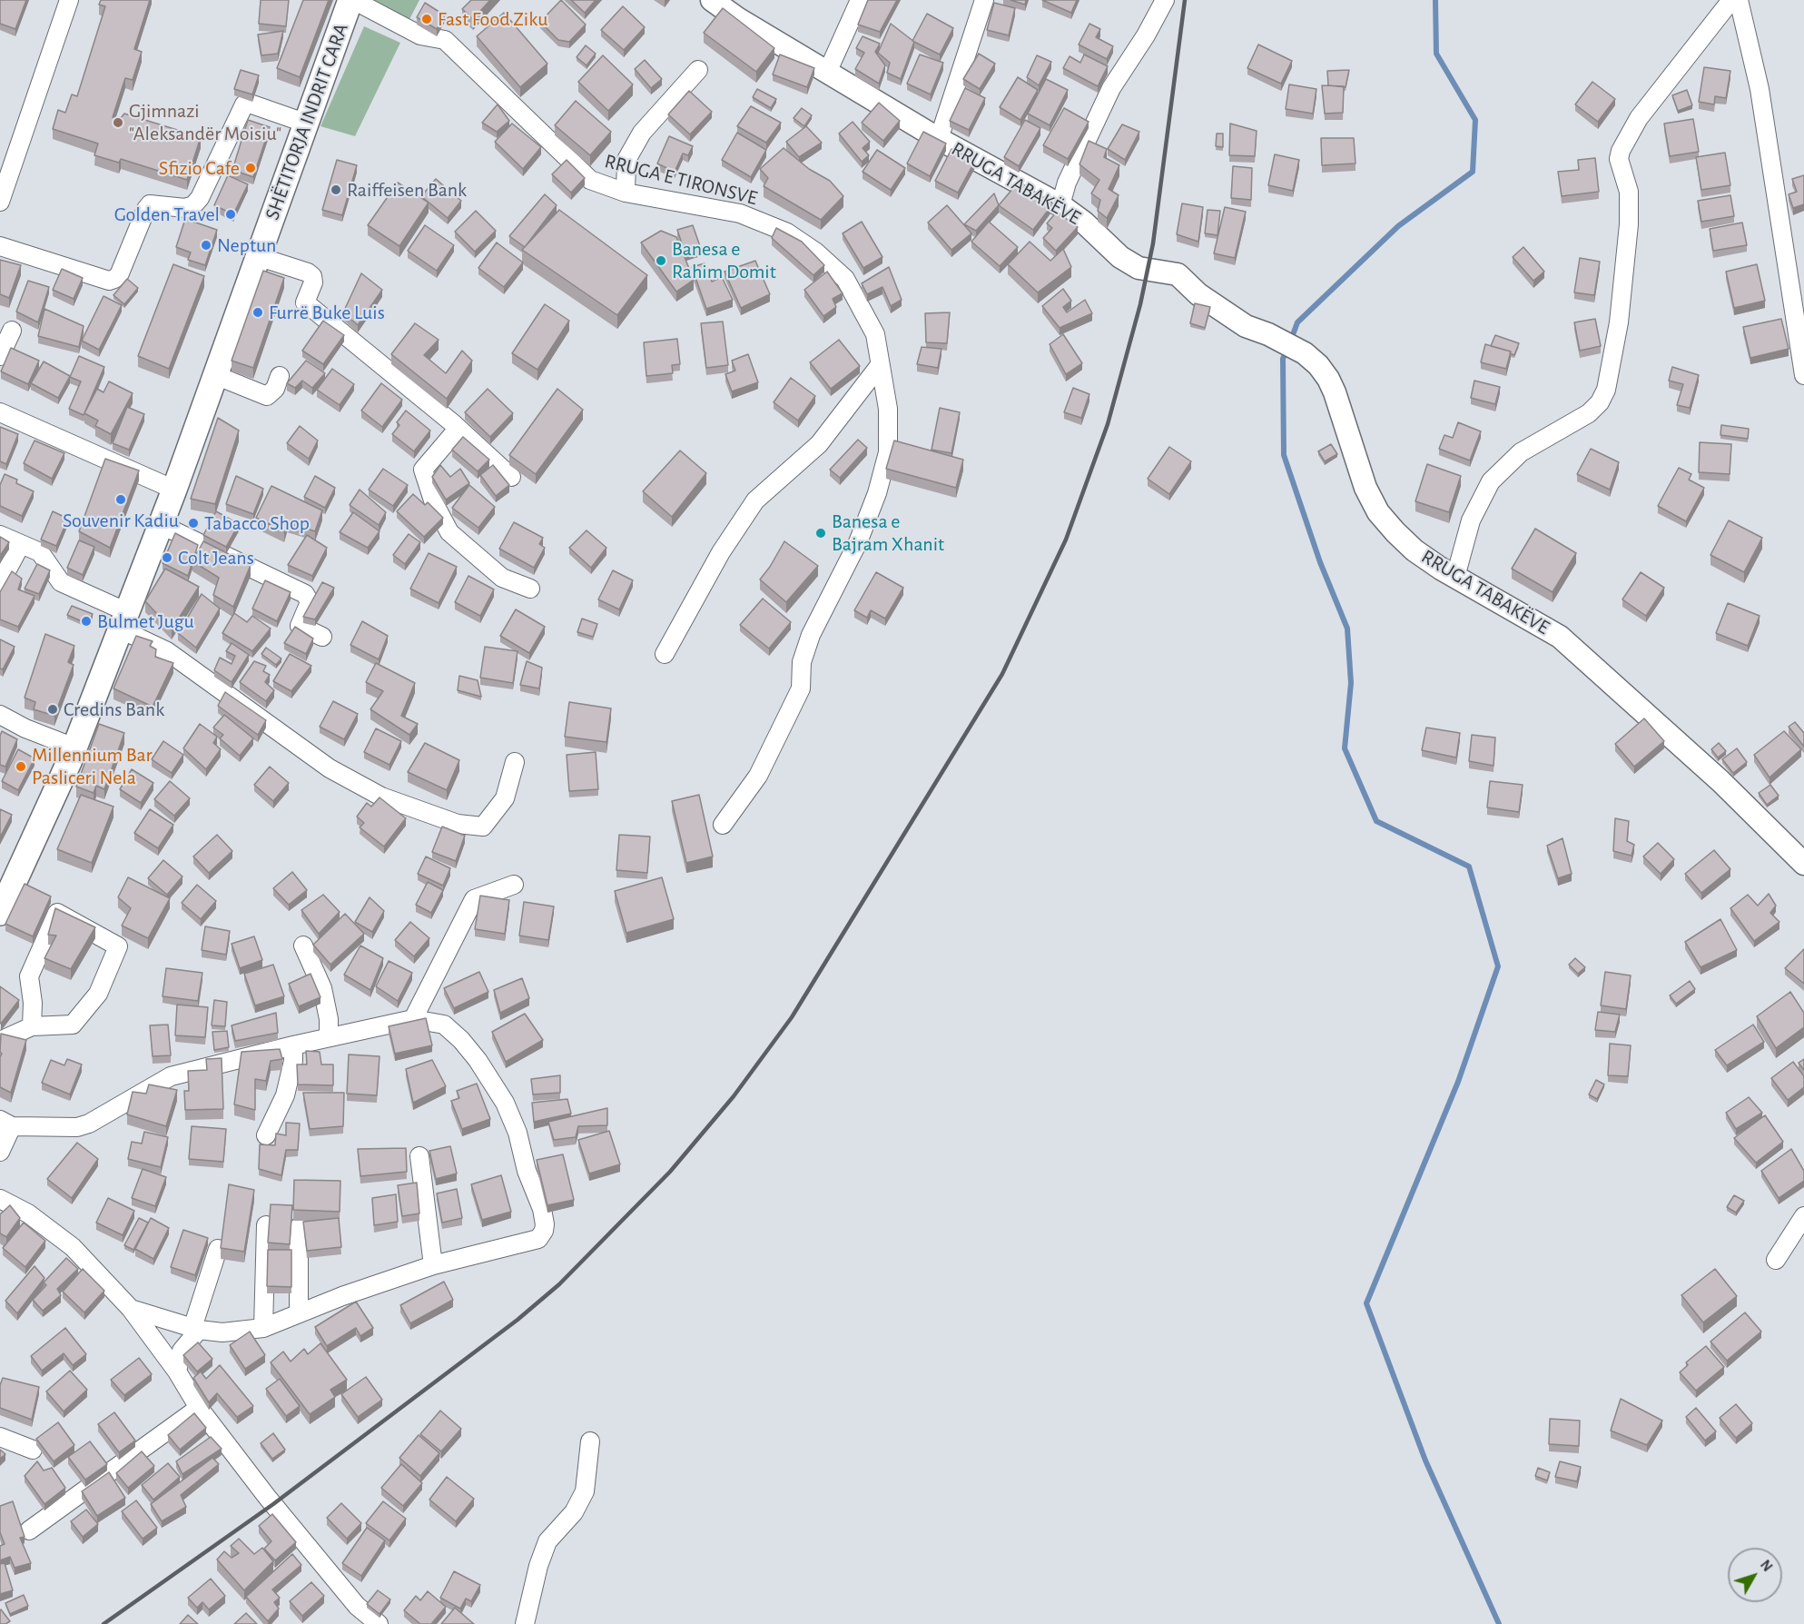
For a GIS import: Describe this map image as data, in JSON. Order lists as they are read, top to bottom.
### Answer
{
  "streets": {
    "main road": ["SHËTITORJA INDRIT CARA"],
    "street": ["RRUGA E TIRONSVE", "RRUGA TABAKËVE"]
  },
  "crossings": [
    ["SHËTITORJA INDRIT CARA", "RRUGA E TIRONSVE"]
  ],
  "places": [
    "Fast Food Ziku",
    "Gjimnazi \"Aleksandër Moisiu\"",
    "Sfizio Cafe",
    "Raiffeisen Bank",
    "Golden Travel",
    "Neptun",
    "Banesa e Rahim Domit",
    "Furrë Buke Luis",
    "Souvenir Kadiu",
    "Tabacco Shop",
    "Banesa e Bajram Xhanit",
    "Colt Jeans",
    "Bulmet Jugu",
    "Credins Bank",
    "Millennium Bar Pasliceri Nela"
  ],
  "north": "top right"
}
